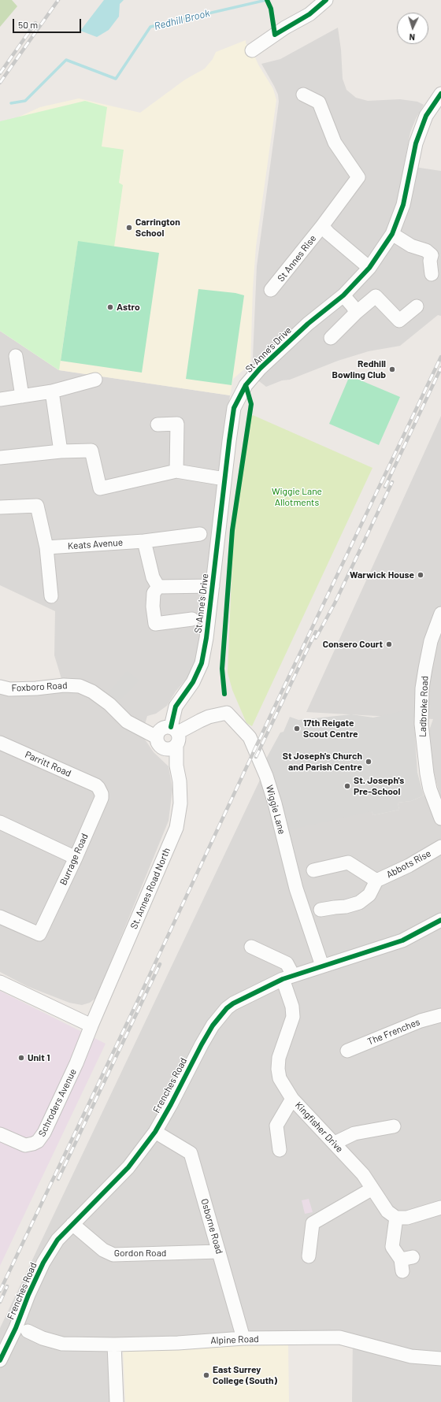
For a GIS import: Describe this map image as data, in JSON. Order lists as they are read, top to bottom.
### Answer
{
  "streets": {
    "street": [
      "St Annes Rise",
      "St Anne's Drive",
      "Keats Avenue",
      "Foxboro Road",
      "Ladbroke Road",
      "Parritt Road",
      "Wiggie Lane",
      "Burrage Road",
      "Abbots Rise",
      "St. Annes Road North",
      "The Frenches",
      "Frenches Road",
      "Schroders Avenue",
      "Kingfisher Drive",
      "Osborne Road",
      "Gordon Road",
      "Alpine Road"
    ]
  },
  "crossings": [
    ["St Annes Rise", "St Anne's Drive"],
    ["St Anne's Drive", "Foxboro Road"],
    ["St Anne's Drive", "Wiggie Lane"],
    ["St Anne's Drive", "St. Annes Road North"],
    ["Foxboro Road", "Wiggie Lane"],
    ["Foxboro Road", "St. Annes Road North"],
    ["Parritt Road", "Burrage Road"],
    ["Wiggie Lane", "St. Annes Road North"],
    ["Wiggie Lane", "Frenches Road"],
    ["St. Annes Road North", "Schroders Avenue"],
    ["Frenches Road", "Kingfisher Drive"],
    ["Frenches Road", "Osborne Road"],
    ["Frenches Road", "Gordon Road"],
    ["Osborne Road", "Gordon Road"],
    ["Osborne Road", "Alpine Road"]
  ],
  "water": ["Redhill Brook"],
  "parks": ["Wiggie Lane Allotments"],
  "places": [
    "Carrington School",
    "Astro",
    "Redhill Bowling Club",
    "Warwick House",
    "Consero Court",
    "17th Reigate Scout Centre",
    "St Joseph's Church and Parish Centre",
    "St. Joseph's Pre-School",
    "Unit 1",
    "East Surrey College (South)"
  ],
  "scale_bar": "50 m",
  "north": "bottom"
}
